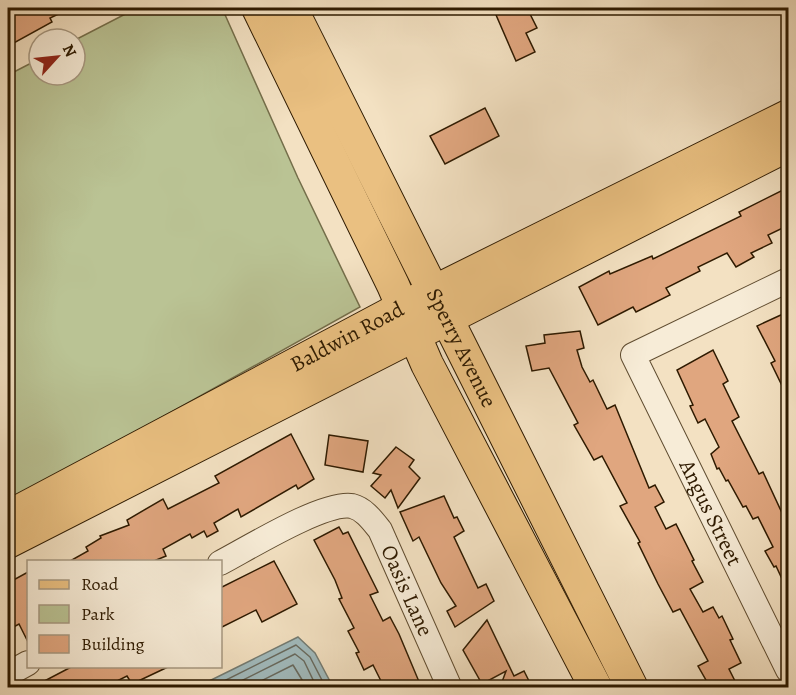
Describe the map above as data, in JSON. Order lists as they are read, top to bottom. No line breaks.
{"streets":{"main road":["Baldwin Road","Sperry Avenue"],"street":["Angus Street","Oasis Lane"]},"crossings":[["Baldwin Road","Sperry Avenue"]],"legend":["Road","Park","Building"],"north":"top right"}
